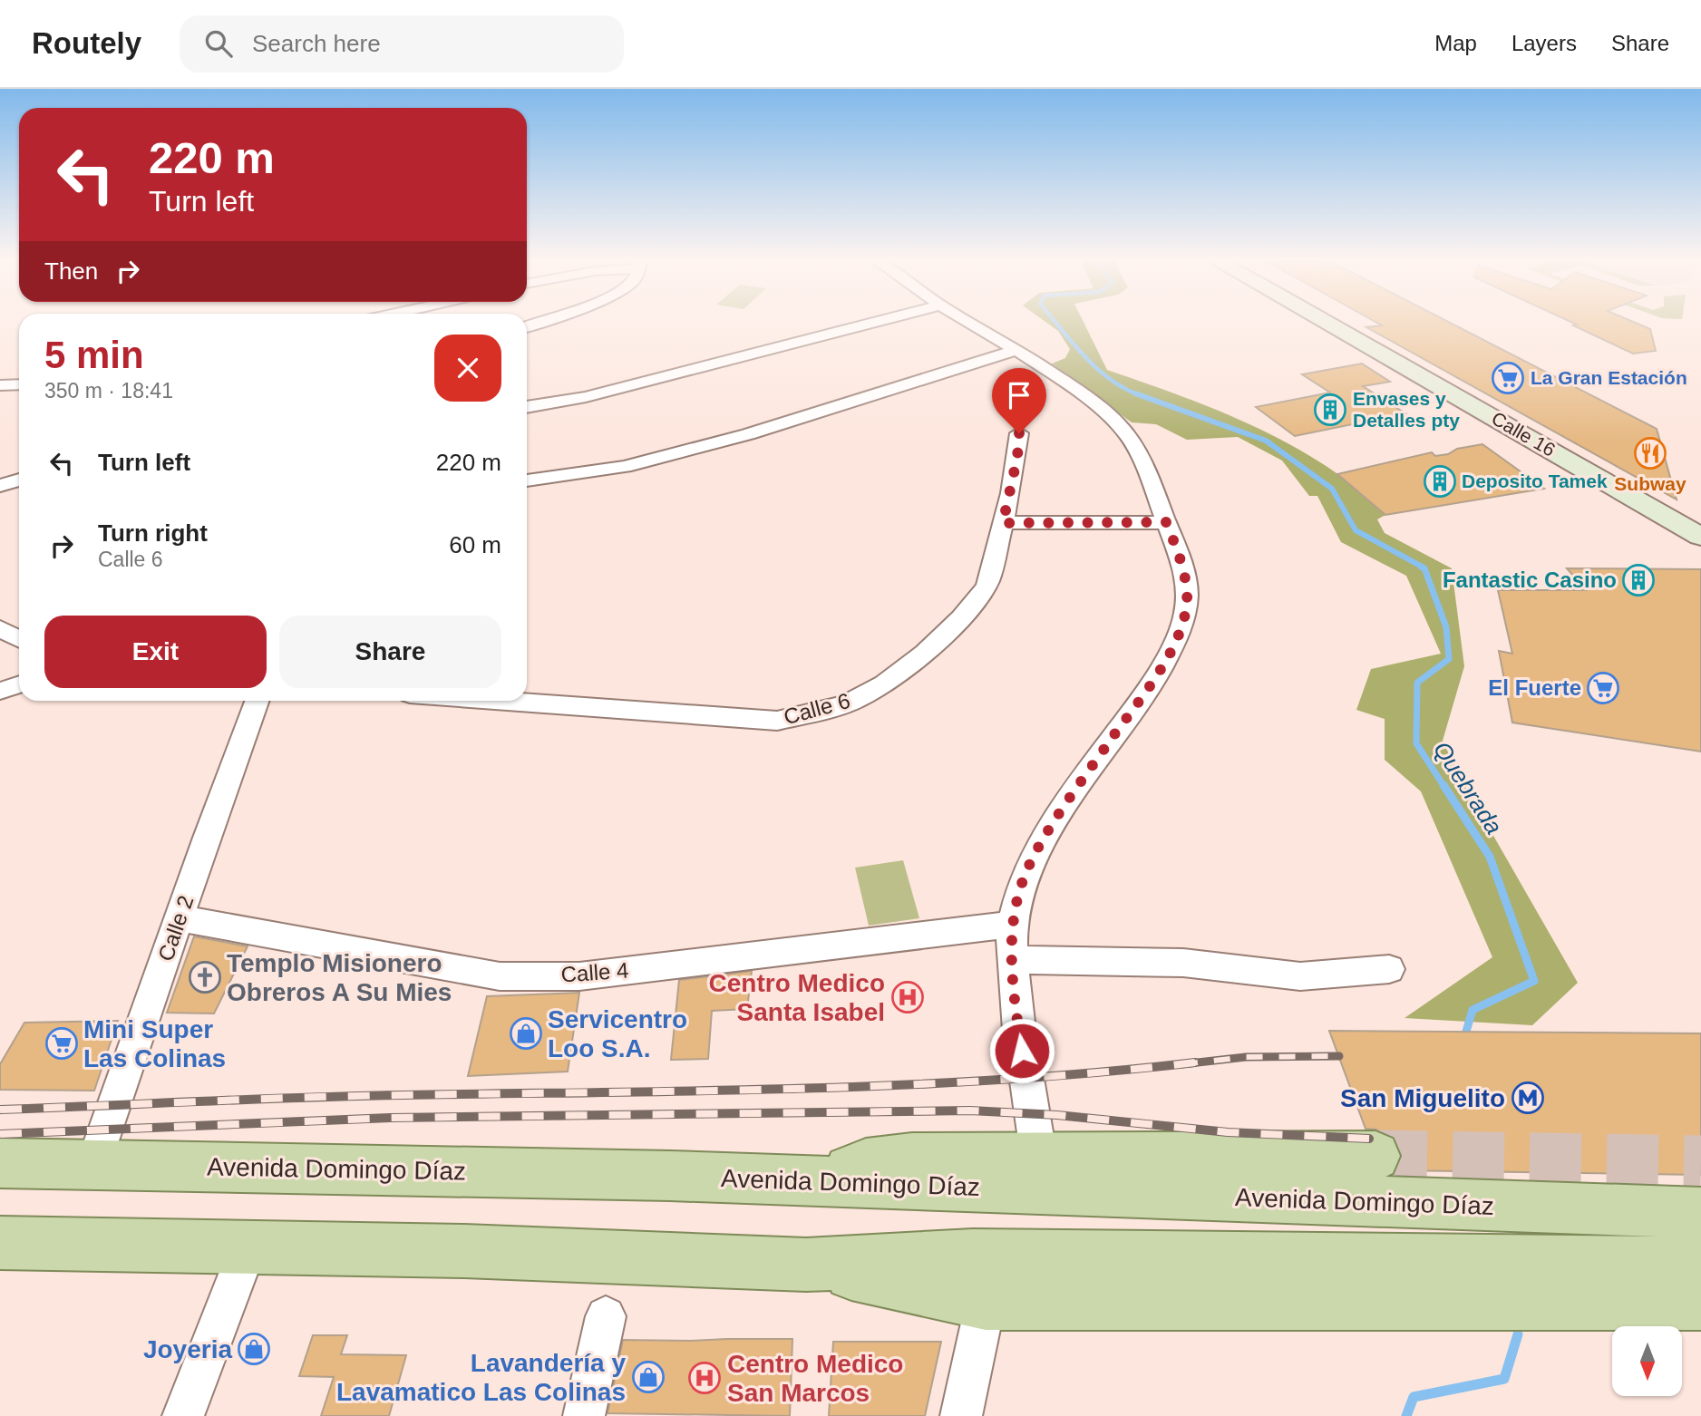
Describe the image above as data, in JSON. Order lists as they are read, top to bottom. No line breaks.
{"streets":{"main road":["Calle 16","Avenida Domingo Díaz"],"street":["Calle 6","Calle 2","Calle 4"]},"crossings":[["Calle 2","Calle 4"],["Calle 2","Avenida Domingo Díaz"]],"water":["Quebrada"],"places":{"supermarket":["La Gran Estación","El Fuerte","Mini Super Las Colinas"],"building":["Envases y Detalles pty","Deposito Tamek","Fantastic Casino"],"restaurant":["Subway"],"church":["Templo Misionero Obreros A Su Mies"],"hospital":["Centro Medico Santa Isabel","Centro Medico San Marcos"],"shop":["Servicentro Loo S.A.","Joyeria","Lavandería y Lavamatico Las Colinas"],"metro station":["San Miguelito"]},"north":"bottom","page":{"header":"Routely","search":"Search here","nav":["Map","Layers","Share"],"turn":["220 m","Turn left"],"then":"Then","heading":["5 min","350 m · 18:41"],"list":[{"name":"Turn left","value":"220 m"},{"name":"Turn right","note":"Calle 6","value":"60 m"}],"buttons":["Exit","Share"]}}
